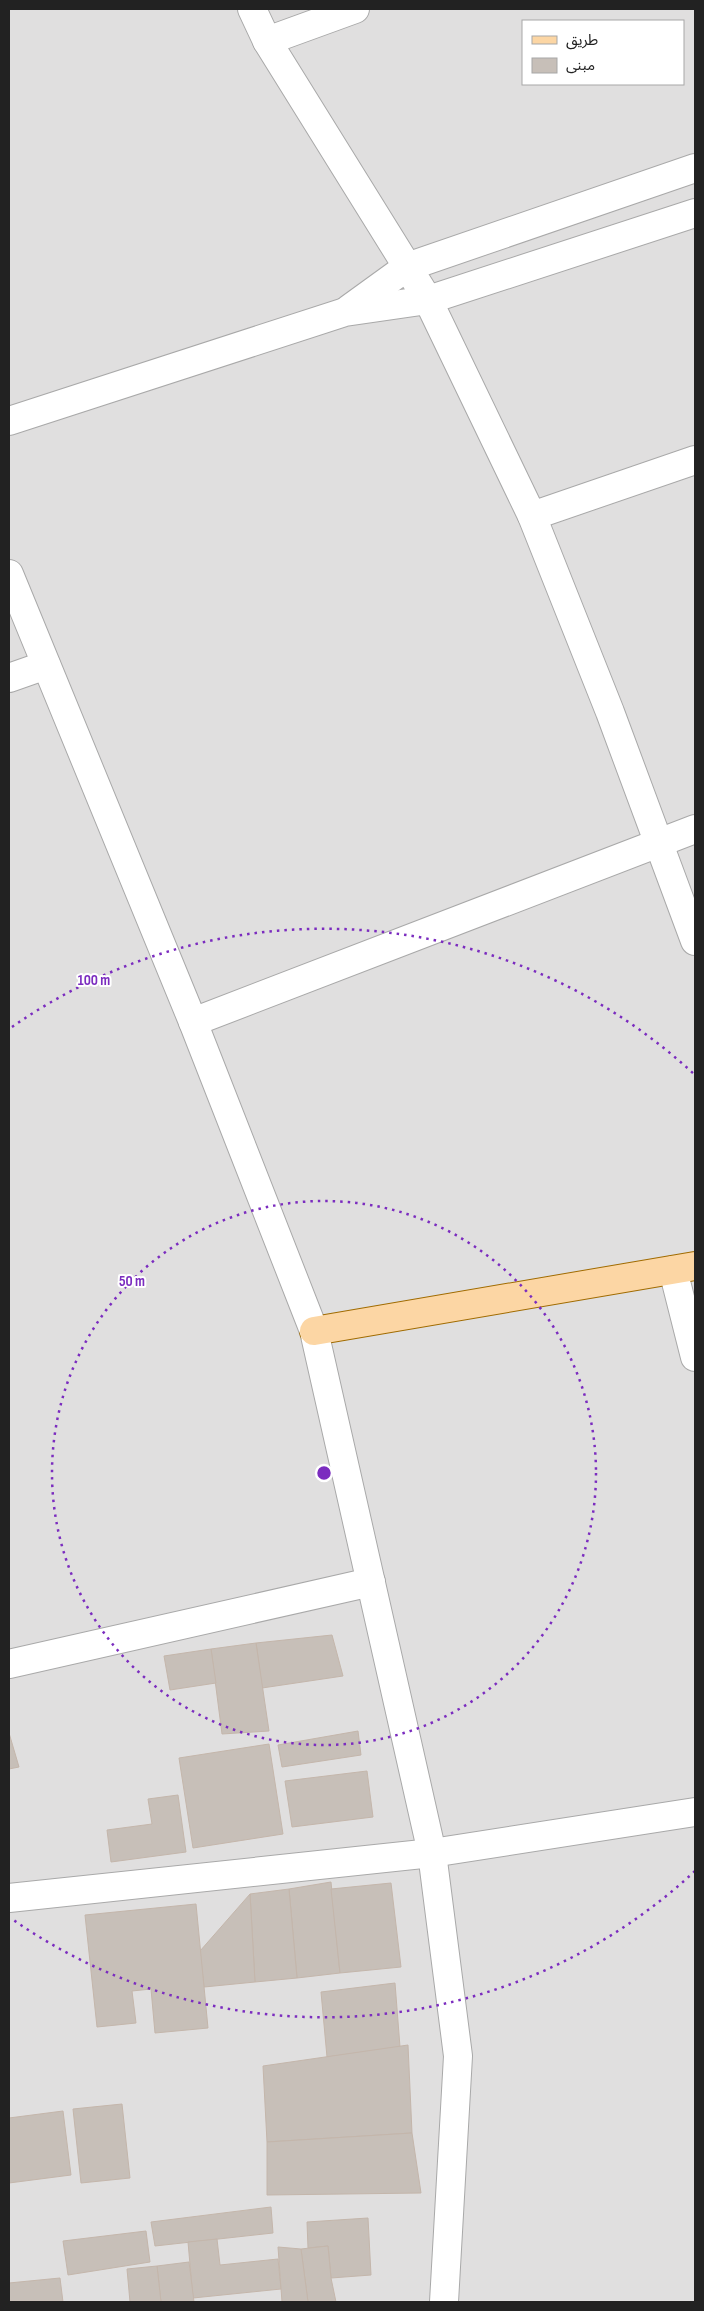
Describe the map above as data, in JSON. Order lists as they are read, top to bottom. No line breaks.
{"legend":["طريق","مبنى"],"rings":["100 m","50 m"]}
